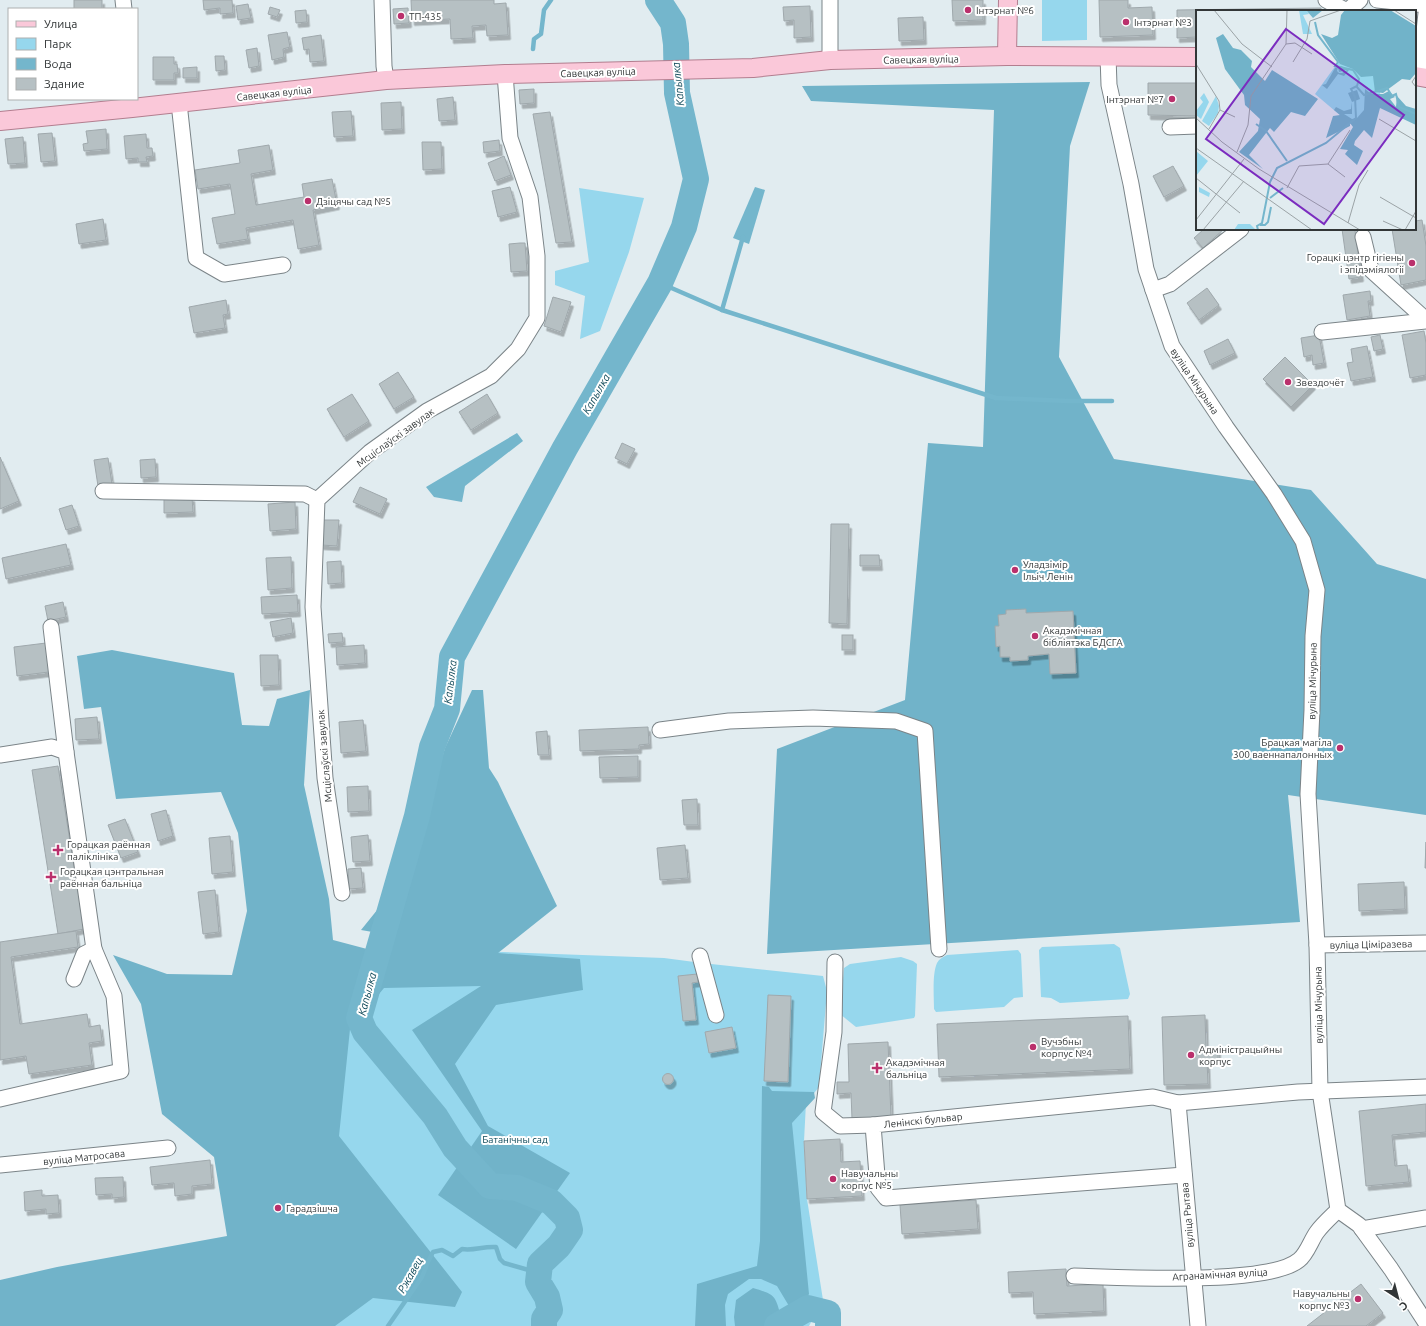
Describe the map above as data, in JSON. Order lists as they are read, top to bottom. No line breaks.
{"streets":{"main road":["Савецкая вуліца"],"street":["вуліца Мічурына","Мсціслаўскі завулак","вуліца Ціміразева","Ленінскі бульвар","вуліца Матросава","вуліца Рытава","Агранамічная вуліца"]},"crossings":[["Савецкая вуліца","вуліца Мічурына"],["Савецкая вуліца","Мсціслаўскі завулак"],["вуліца Мічурына","вуліца Ціміразева"],["вуліца Мічурына","Агранамічная вуліца"],["Ленінскі бульвар","вуліца Рытава"],["вуліца Рытава","Агранамічная вуліца"]],"water":["Капылка","Ржавец"],"parks":["Батанічны сад"],"places":{"other":["Інтэрнат №6","ТП-435","Інтэрнат №3","Інтэрнат №7","Дзіцячы сад №5","Горацкі цэнтр гігіены і эпідэміялогіі","Звездочёт","Уладзімір Ільіч Ленін","Акадэмічная бібліятэка БДСГА","Брацкая магіла 300 ваеннапалонных","Вучэбны корпус №4","Адміністрацыйны корпус","Навучальны корпус №5","Гарадзішча","Навучальны корпус №3"],"health":["Горацкая раённая паліклініка","Горацкая цэнтральная раённая бальніца","Акадэмічная бальніца"]},"legend":["Улица","Парк","Вода","Здание"],"north":"bottom right"}
